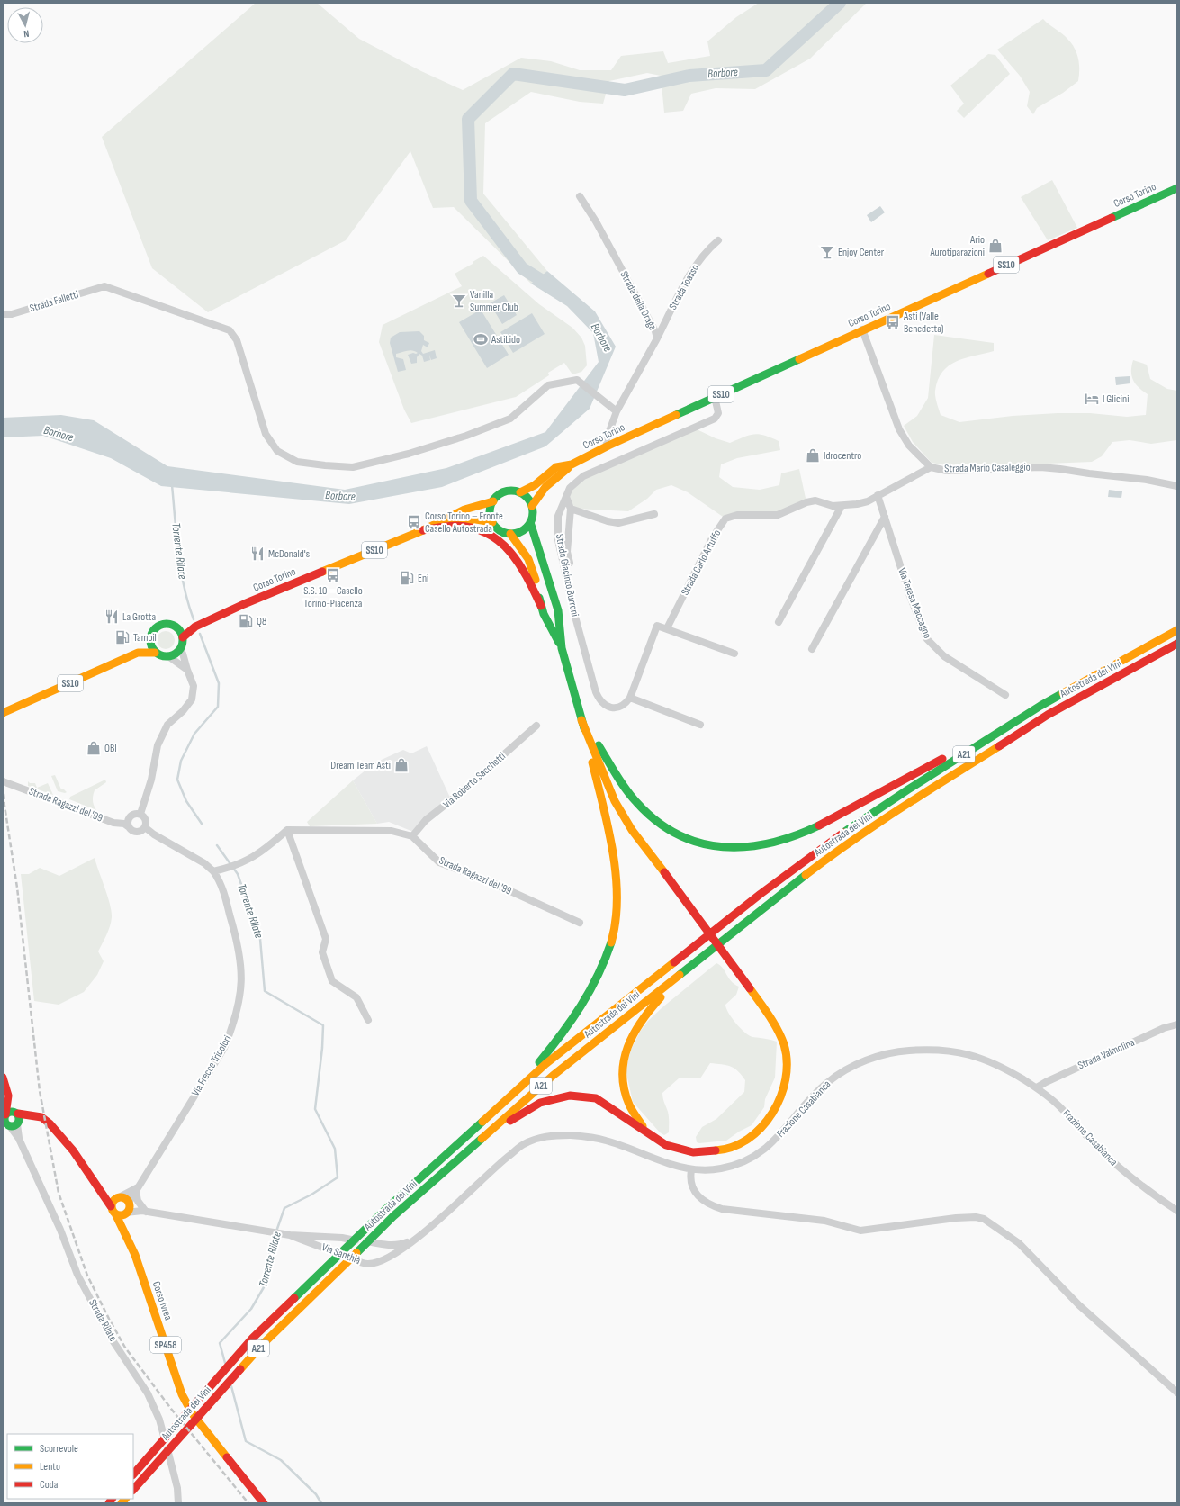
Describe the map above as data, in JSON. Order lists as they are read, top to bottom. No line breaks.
{"streets":{"main road":["Corso Torino","SS10","Autostrada dei Vini","A21","Corso Ivrea","SP458"],"street":["Strada Toasso","Strada della Draga","Strada Falletti","Strada Mario Casaleggio","Strada Carlo Artuffo","Strada Giacinto Burroni","Via Teresa Maccagno","Via Roberto Sacchetti","Strada Ragazzi del '99","Strada Valmolina","Via Frecce Tricolori","Frazione Casabianca","Via Santhià","Strada Rilate"]},"crossings":[["Corso Torino","Strada della Draga"],["Corso Torino","Strada Mario Casaleggio"],["Corso Torino","Strada Giacinto Burroni"],["Strada Toasso","Strada della Draga"],["Strada della Draga","Strada Falletti"],["Strada Mario Casaleggio","Strada Carlo Artuffo"],["Strada Carlo Artuffo","Via Teresa Maccagno"],["Via Roberto Sacchetti","Strada Ragazzi del '99"],["Strada Valmolina","Frazione Casabianca"],["Via Frecce Tricolori","Via Santhià"],["Via Frecce Tricolori","Corso Ivrea"],["Frazione Casabianca","Via Santhià"],["Via Santhià","Corso Ivrea"],["Corso Ivrea","Strada Rilate"]],"water":["Borbore","Torrente Rilate"],"places":{"shop":["Ario Aurotiparazioni","Idrocentro","OBI","Dream Team Asti"],"bar":["Enjoy Center","Vanilla Summer Club"],"bus stop":["Asti (Valle Benedetta)","Corso Torino – Fronte Casello Autostrada","S.S. 10 – Casello Torino-Piacenza"],"sports":["AstiLido"],"hotel":["I Glicini"],"restaurant":["McDonald's","La Grotta"],"fuel station":["Eni","Q8","Tamoil"]},"legend":["Scorrevole","Lento","Coda"],"north":"bottom"}
